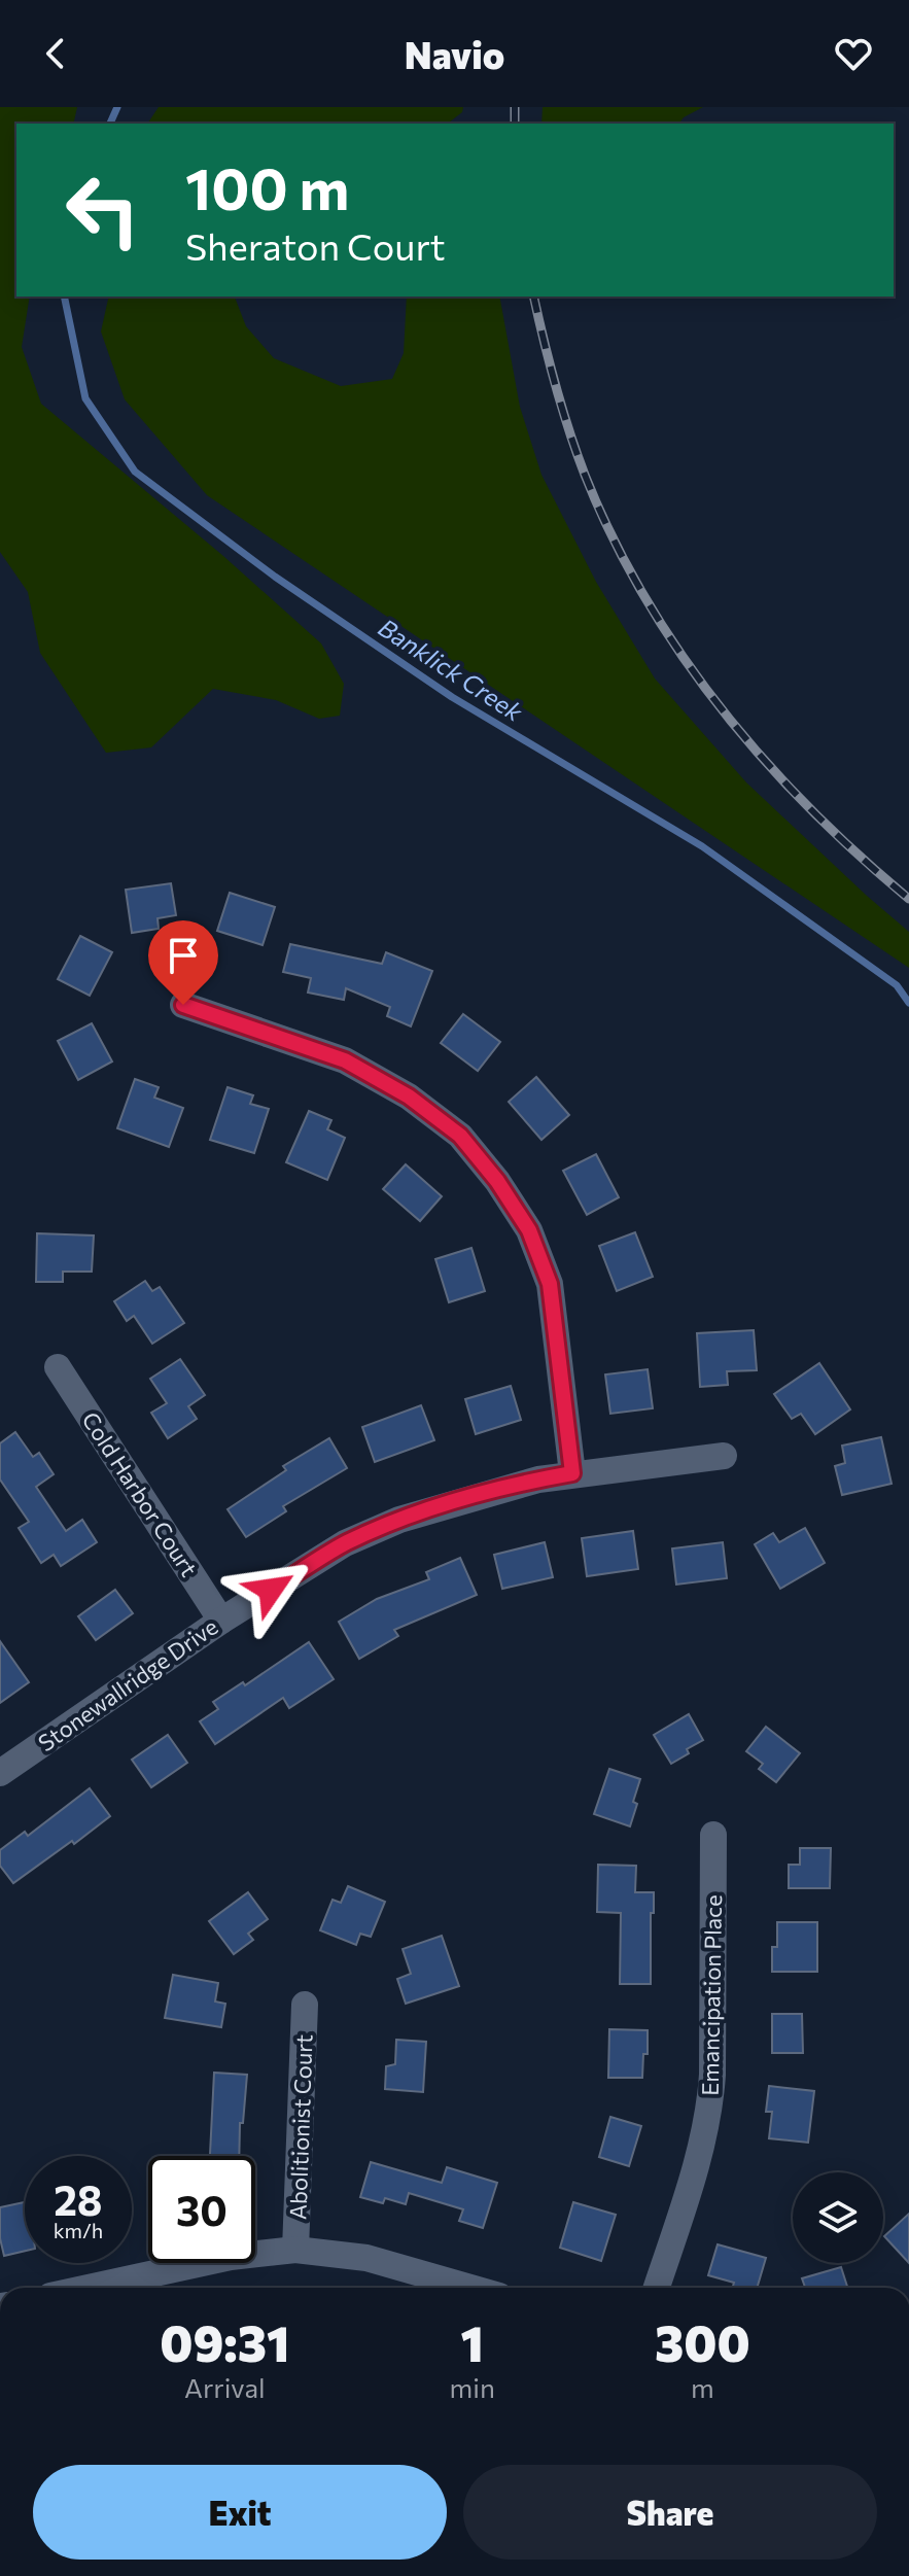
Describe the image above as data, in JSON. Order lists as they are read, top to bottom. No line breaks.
{"streets":{"street":["Cold Harbor Court","Stonewallridge Drive","Emancipation Place","Abolitionist Court"]},"crossings":[["Cold Harbor Court","Stonewallridge Drive"]],"water":["Banklick Creek"],"page":{"header":"Navio","turn":["100 m","Sheraton Court"],"speed":"28 km/h","limit":"30","eta":["09:31","Arrival","1","min","300","m"],"buttons":["Exit","Share"]}}
